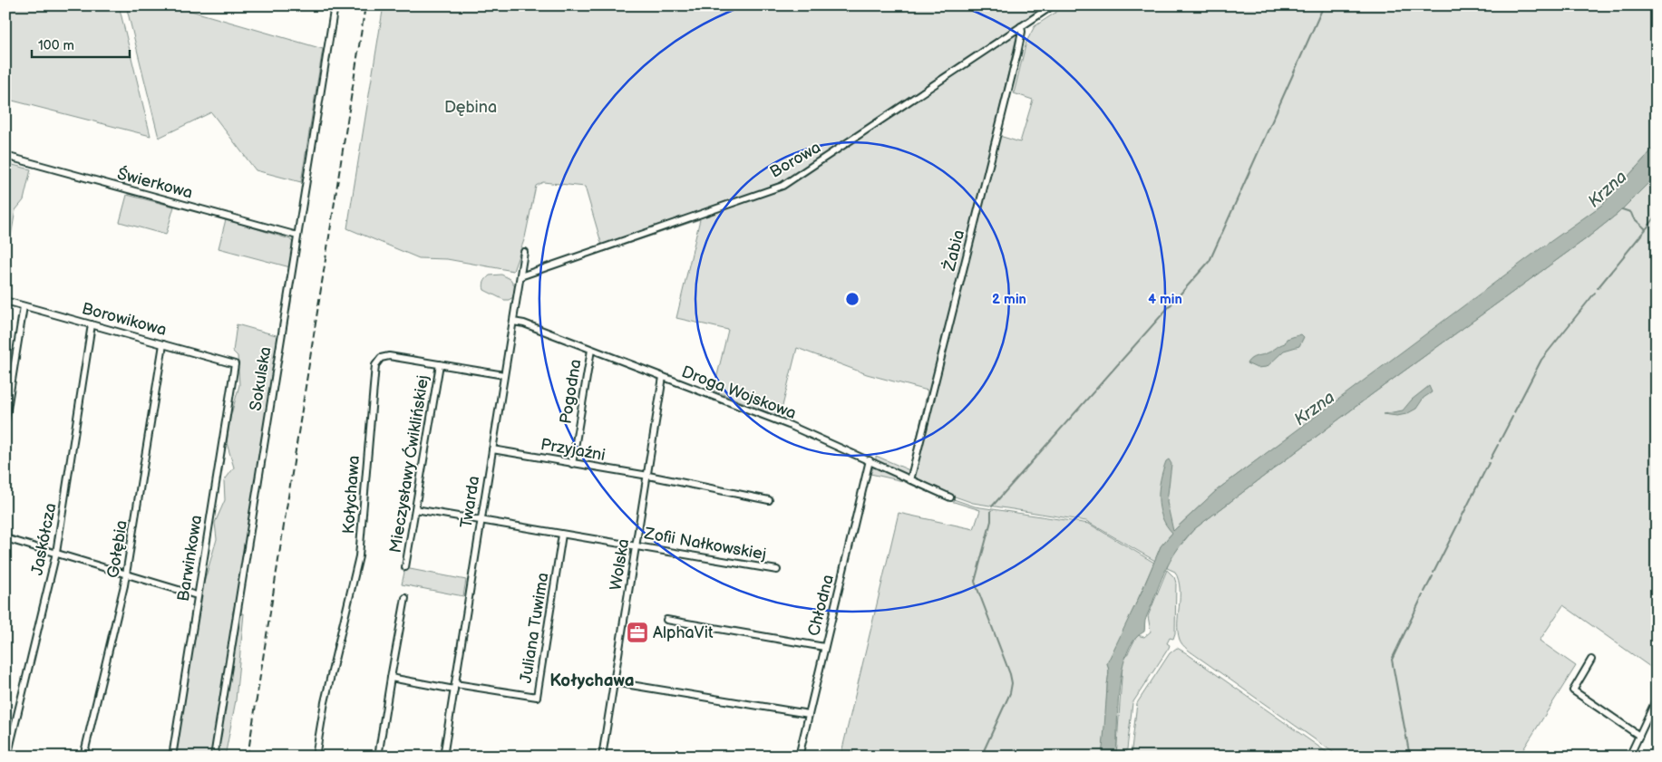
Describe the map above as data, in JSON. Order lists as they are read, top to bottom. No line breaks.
{"streets":{"street":["Borowa","Świerkowa","Żabia","Borowikowa","Sokulska","Pogodna","Droga Wojskowa","Przyjaźni","Mieczysławy Ćwiklińskiej","Kołychawa","Twarda","Jaskółcza","Zofii Nałkowskiej","Gołębia","Barwinkowa","Wolska","Chłodna","Juliana Tuwima"]},"crossings":[["Borowa","Żabia"],["Borowa","Twarda"],["Świerkowa","Sokulska"],["Żabia","Droga Wojskowa"],["Borowikowa","Jaskółcza"],["Borowikowa","Gołębia"],["Borowikowa","Barwinkowa"],["Pogodna","Droga Wojskowa"],["Pogodna","Przyjaźni"],["Droga Wojskowa","Twarda"],["Droga Wojskowa","Wolska"],["Droga Wojskowa","Chłodna"],["Przyjaźni","Twarda"],["Przyjaźni","Wolska"],["Mieczysławy Ćwiklińskiej","Kołychawa"],["Mieczysławy Ćwiklińskiej","Zofii Nałkowskiej"],["Kołychawa","Twarda"],["Twarda","Zofii Nałkowskiej"],["Twarda","Juliana Tuwima"],["Zofii Nałkowskiej","Wolska"],["Zofii Nałkowskiej","Juliana Tuwima"]],"districts":["Kołychawa"],"water":["Krzna"],"parks":["Dębina"],"places":{"office":["AlphaVit"]},"scale_bar":"100 m","rings":["2 min","4 min"]}
